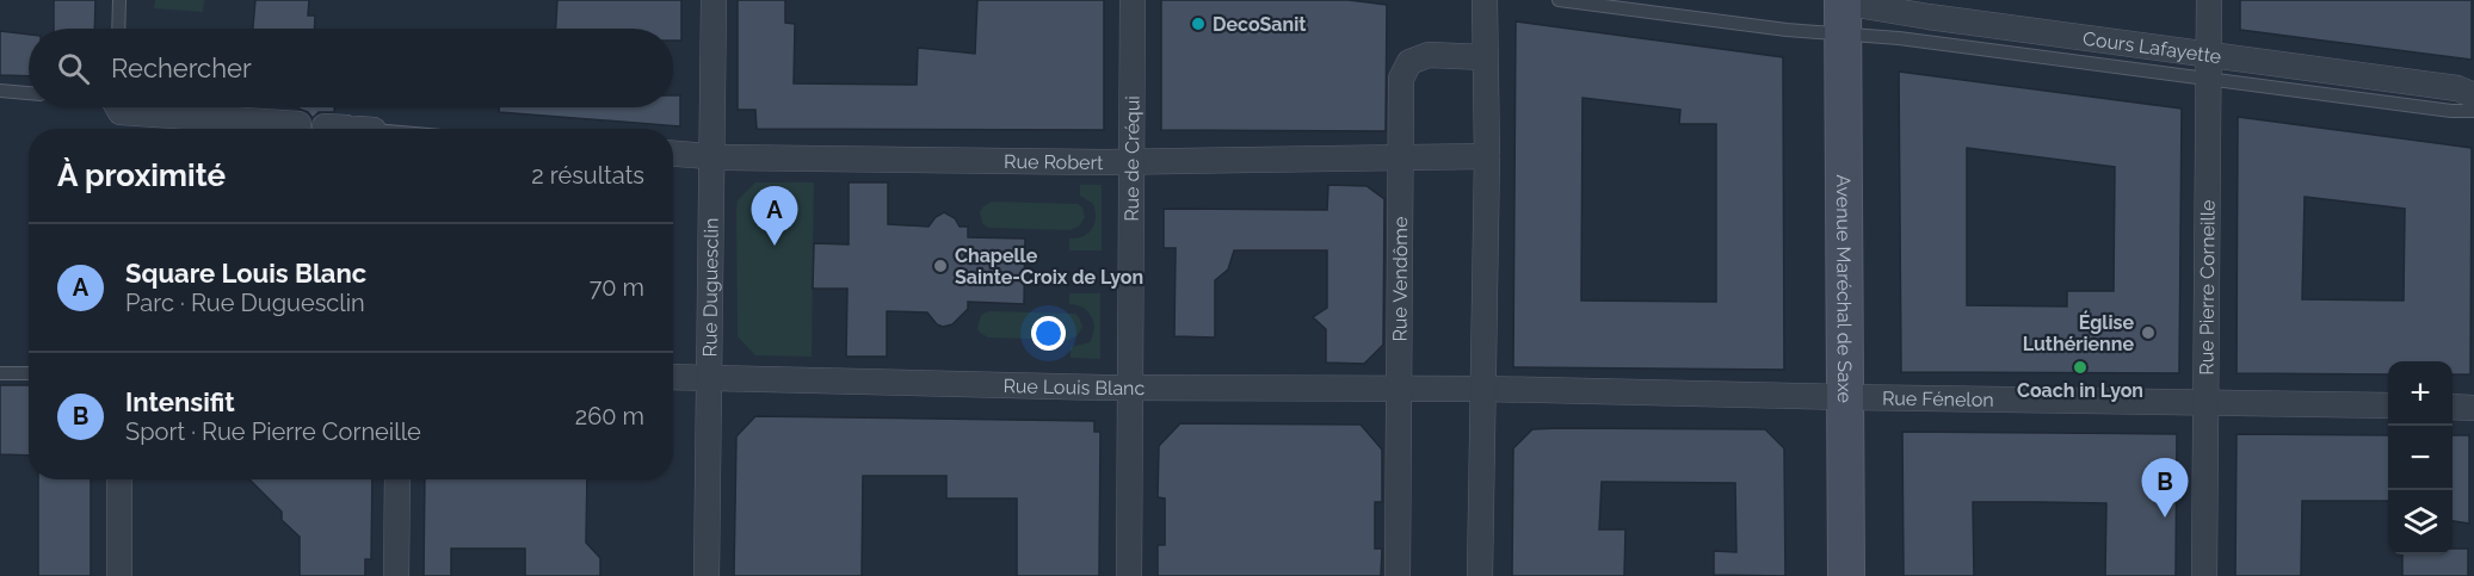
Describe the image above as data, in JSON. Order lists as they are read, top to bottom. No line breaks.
{"streets":{"main road":["Avenue Maréchal de Saxe"],"street":["Cours Lafayette","Rue de Créqui","Rue Robert","Rue Vendôme","Rue Duguesclin","Rue Pierre Corneille","Rue Louis Blanc","Rue Fénelon"]},"crossings":[["Cours Lafayette","Avenue Maréchal de Saxe"],["Cours Lafayette","Rue Pierre Corneille"],["Rue de Créqui","Rue Robert"],["Rue de Créqui","Rue Louis Blanc"],["Rue Robert","Rue Vendôme"],["Rue Robert","Rue Duguesclin"],["Rue Vendôme","Rue Louis Blanc"],["Rue Duguesclin","Rue Louis Blanc"],["Avenue Maréchal de Saxe","Rue Fénelon"],["Rue Pierre Corneille","Rue Fénelon"],["Rue Louis Blanc","Rue Fénelon"]],"places":["DecoSanit","Chapelle Sainte-Croix de Lyon","Église Luthérienne","Coach in Lyon"],"page":{"search":"Rechercher","heading":["À proximité","2 résultats"],"pins":["A","B"],"list":[{"mark":"A","name":"Square Louis Blanc","note":"Parc · Rue Duguesclin","value":"70 m"},{"mark":"B","name":"Intensifit","note":"Sport · Rue Pierre Corneille","value":"260 m"}],"map_buttons":["+","−"]}}
